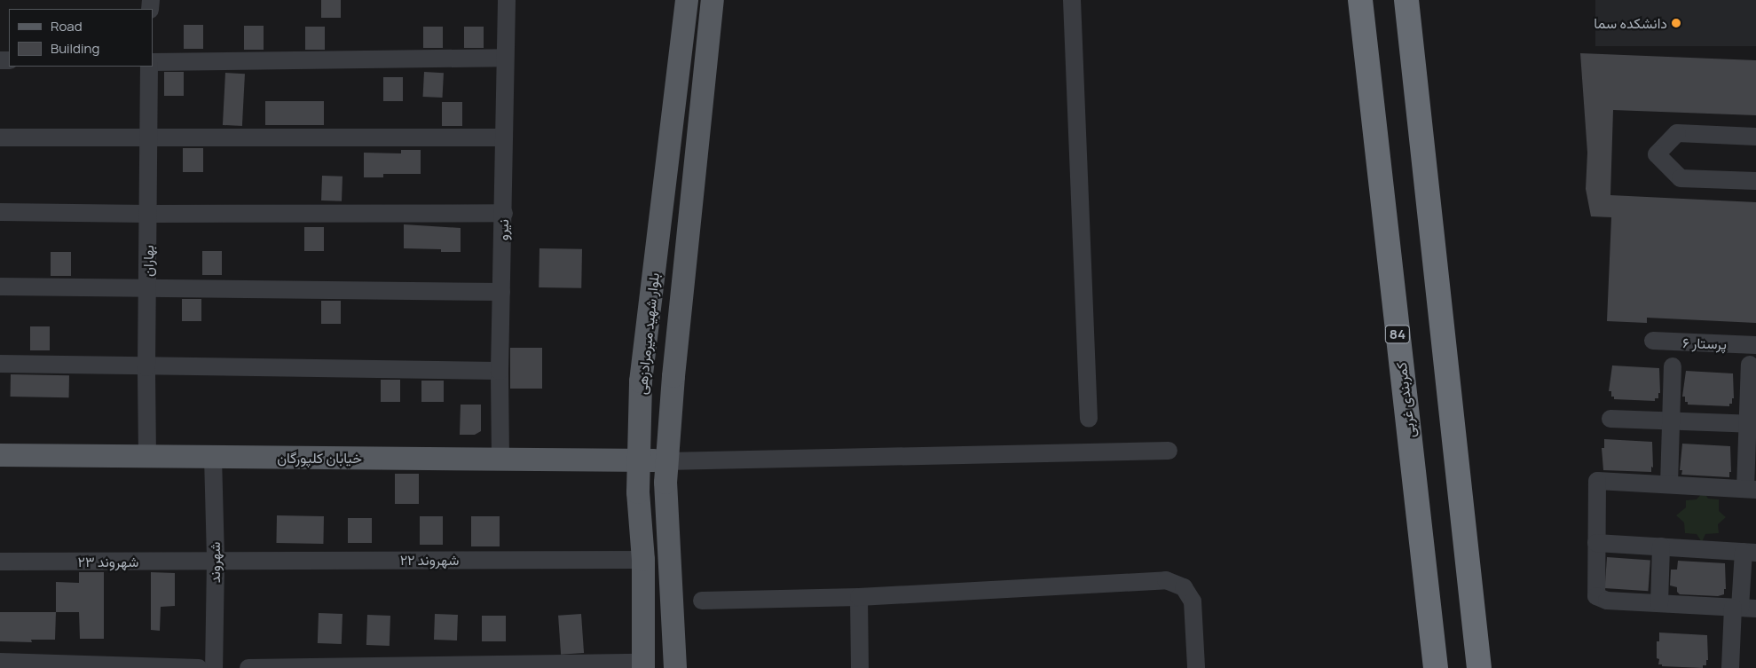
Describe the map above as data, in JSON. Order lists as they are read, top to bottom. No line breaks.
{"streets":{"highway":["84","کمربندی غربی"],"main road":["بلوار شهید میرمرادزهی","خیابان کلپورگان"],"street":["نیرو","بهاران","پرستار ۶","شهروند ۲۲","شهروند ۲۳","شهروند"]},"crossings":[["نیرو","خیابان کلپورگان"],["بهاران","خیابان کلپورگان"],["بلوار شهید میرمرادزهی","خیابان کلپورگان"],["بلوار شهید میرمرادزهی","شهروند ۲۲"],["خیابان کلپورگان","شهروند"],["شهروند ۲۲","شهروند ۲۳"],["شهروند ۲۲","شهروند"],["شهروند ۲۳","شهروند"]],"places":["دانشکده سما"],"legend":["Road","Building"]}
